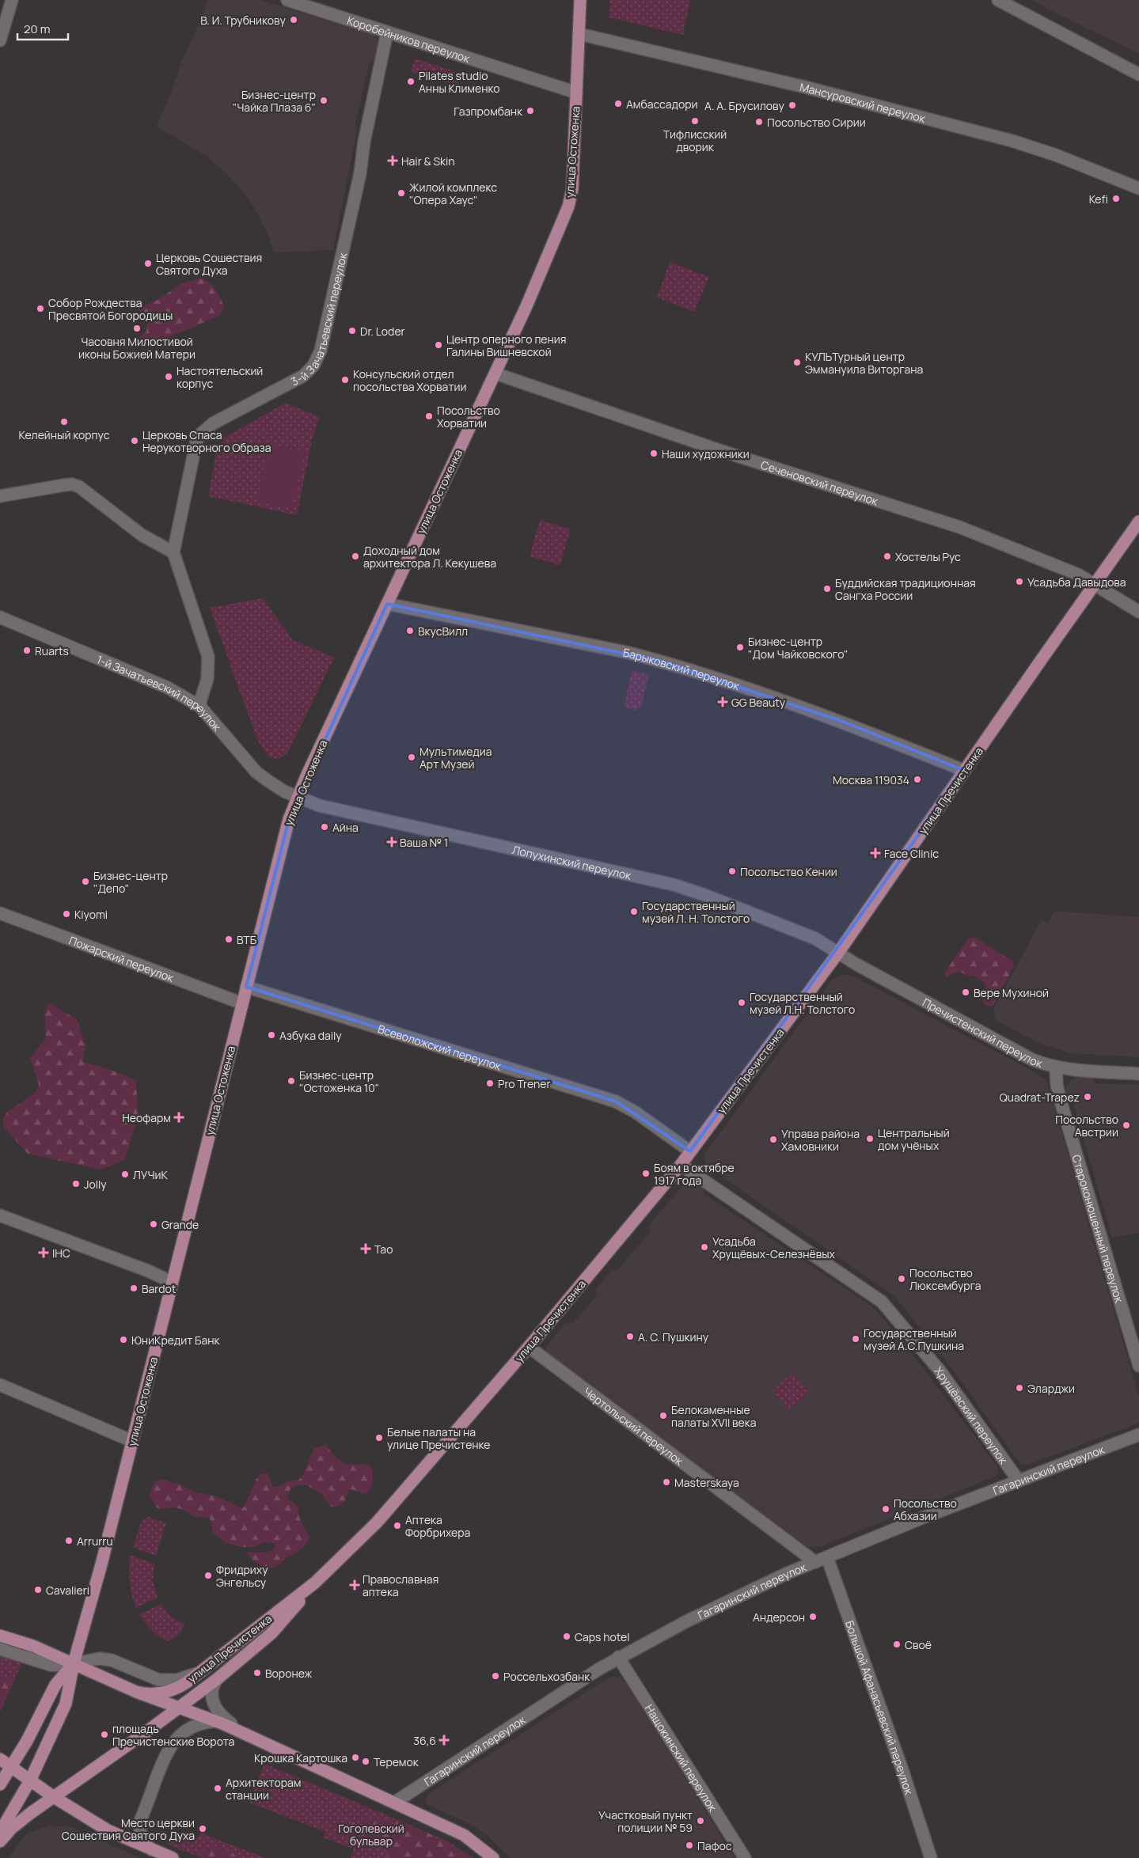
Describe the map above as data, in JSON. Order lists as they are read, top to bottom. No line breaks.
{"streets":{"main road":["улица Остоженка","улица Пречистенка"],"street":["Коробейников переулок","Мансуровский переулок","3-й Зачатьевский переулок","Сеченовский переулок","Барыковский переулок","1-й Зачатьевский переулок","Лопухинский переулок","Пожарский переулок","Пречистенский переулок","Всеволожский переулок","Староконюшенный переулок","Хрущёвский переулок","Чертольский переулок","Гагаринский переулок","Большой Афанасьевский переулок","Нащокинский переулок"]},"crossings":[["Коробейников переулок","улица Остоженка"],["Коробейников переулок","3-й Зачатьевский переулок"],["Мансуровский переулок","улица Остоженка"],["улица Остоженка","Сеченовский переулок"],["улица Остоженка","Барыковский переулок"],["улица Остоженка","1-й Зачатьевский переулок"],["улица Остоженка","Лопухинский переулок"],["улица Остоженка","Пожарский переулок"],["улица Остоженка","Всеволожский переулок"],["Сеченовский переулок","улица Пречистенка"],["Барыковский переулок","улица Пречистенка"],["1-й Зачатьевский переулок","Лопухинский переулок"],["улица Пречистенка","Лопухинский переулок"],["улица Пречистенка","Пречистенский переулок"],["улица Пречистенка","Всеволожский переулок"],["улица Пречистенка","Хрущёвский переулок"],["улица Пречистенка","Чертольский переулок"],["Лопухинский переулок","Пречистенский переулок"],["Пречистенский переулок","Староконюшенный переулок"],["Хрущёвский переулок","Гагаринский переулок"],["Чертольский переулок","Гагаринский переулок"],["Гагаринский переулок","Большой Афанасьевский переулок"],["Гагаринский переулок","Нащокинский переулок"]],"parks":["Гоголевский бульвар"],"places":{"other":["В. И. Трубникову","Pilates studio Анны Клименко","Бизнес-центр \"Чайка Плаза 6\"","Амбассадори","А. А. Брусилову","Газпромбанк","Тифлисский дворик","Посольство Сирии","Жилой комплекс \"Опера Хаус\"","Kefi","Церковь Сошествия Святого Духа","Собор Рождества Пресвятой Богородицы","Часовня Милостивой иконы Божией Матери","Dr. Loder","Центр оперного пения Галины Вишневской","КУЛЬТурный центр Эммануила Виторгана","Настоятельский корпус","Консульский отдел посольства Хорватии","Посольство Хорватии","Келейный корпус","Церковь Спаса Нерукотворного Образа","Наши художники","Доходный дом архитектора Л. Кекушева","Хостелы Рус","Усадьба Давыдова","Буддийская традиционная Сангха России","ВкусВилл","Бизнес-центр \"Дом Чайковского\"","Ruarts","Мультимедиа Арт Музей","Москва 119034","Айна","Посольство Кении","Бизнес-центр \"Депо\"","Государственный музей Л. Н. Толстого","Kiyomi","ВТБ","Вере Мухиной","Государственный музей Л.Н. Толстого","Азбука daily","Бизнес-центр \"Остоженка 10\"","Pro Trener","Quadrat-Trapez","Посольство Австрии","Центральный дом учёных","Управа района Хамовники","Боям в октябре 1917 года","ЛУЧиК","Jolly","Grande","Усадьба Хрущёвых-Селезнёвых","Посольство Люксембурга","Bardot","А. С. Пушкину","Государственный музей А.С.Пушкина","ЮниКредит Банк","Эларджи","Белокаменные палаты XVII века","Белые палаты на улице Пречистенке","Masterskaya","Посольство Абхазии","Аптека Форбрихера","Arrurru","Фридриху Энгельсу","Cavalieri","Андерсон","Caps hotel","Своё","Воронеж","Россельхозбанк","площадь Пречистенские Ворота","Крошка Картошка","Теремок","Архитекторам станции","Участковый пункт полиции № 59","Место церкви Сошествия Святого Духа","Пафос"],"health":["Hair & Skin","GG Beauty","Ваша № 1","Face Clinic","Неофарм","Тао","IHC","Православная аптека","36,6"]},"scale_bar":"20 m"}
